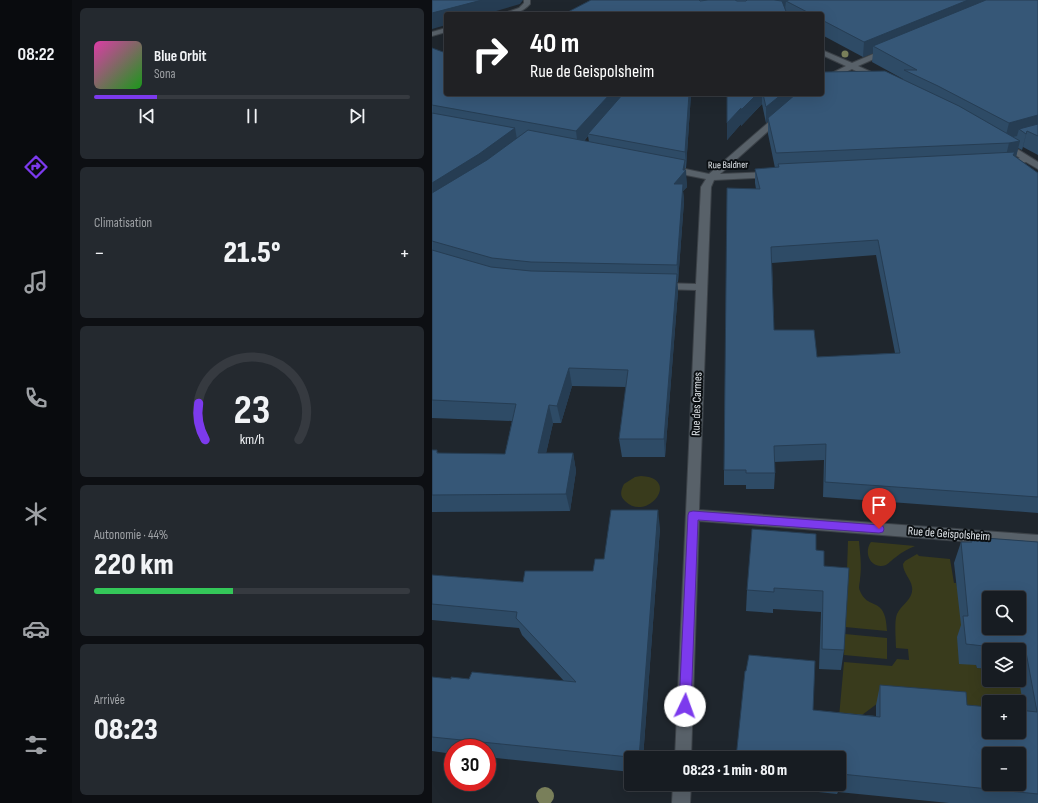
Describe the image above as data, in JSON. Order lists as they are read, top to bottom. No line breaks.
{"streets":{"street":["Rue Baldner","Rue des Carmes","Rue de Geispolsheim"]},"crossings":[["Rue Baldner","Rue des Carmes"],["Rue des Carmes","Rue de Geispolsheim"]],"page":{"tabs":"08:22","turn":["40 m","Rue de Geispolsheim"],"song":["Blue Orbit","Sona"],"tile":["Climatisation",["Autonomie · 44%","220 km"],["Arrivée","08:23"]],"heat":["−","21.5°","+"],"map_buttons":["+","−"],"limit":"30","trip":"08:23 · 1 min · 80 m","gauge":["23","km/h"]}}
